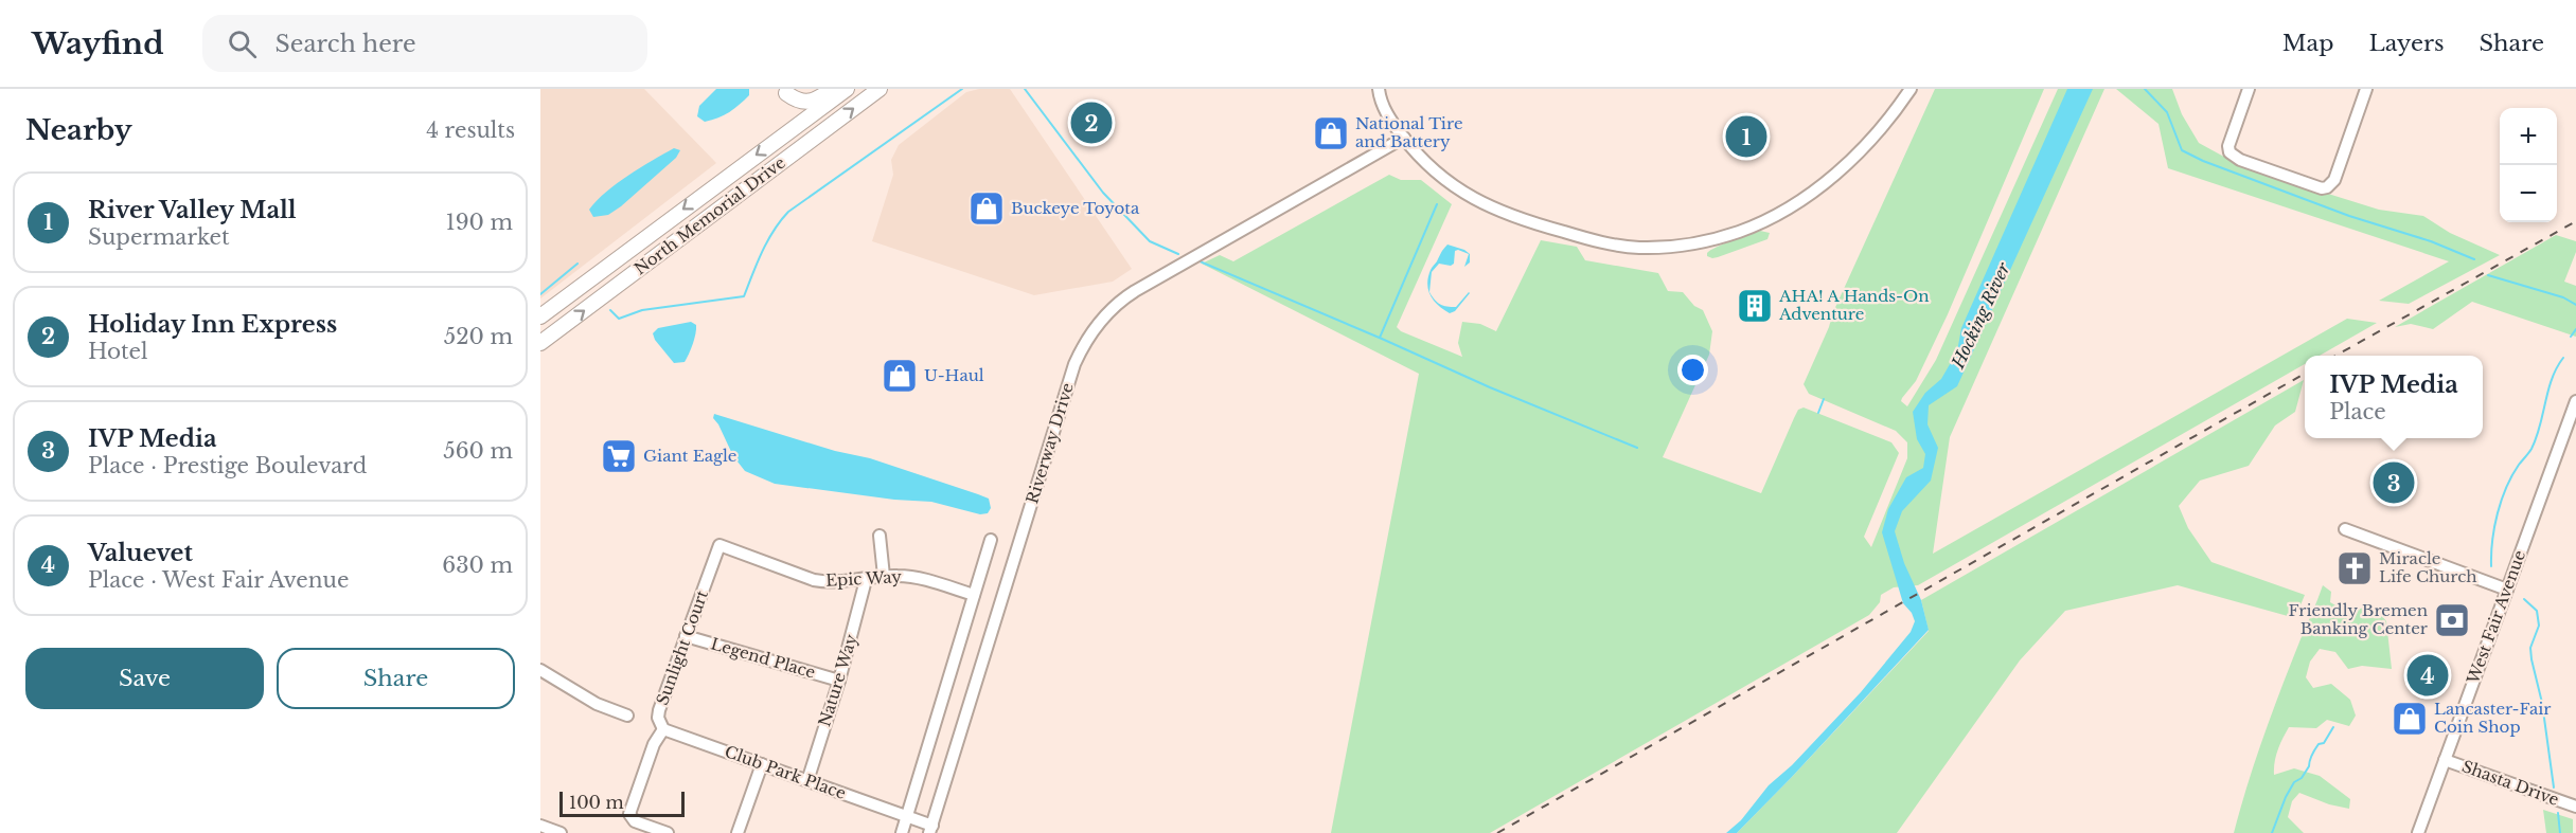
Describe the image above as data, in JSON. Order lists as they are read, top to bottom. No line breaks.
{"streets":{"main road":["North Memorial Drive"],"street":["Riverway Drive","Epic Way","West Fair Avenue","Sunlight Court","Legend Place","Nature Way","Club Park Place","Shasta Drive"]},"crossings":[["Riverway Drive","Club Park Place"],["Epic Way","Sunlight Court"],["Epic Way","Nature Way"],["West Fair Avenue","Shasta Drive"],["Sunlight Court","Legend Place"],["Sunlight Court","Club Park Place"],["Legend Place","Nature Way"],["Nature Way","Club Park Place"]],"water":["Hocking River"],"places":{"shop":["National Tire and Battery","Buckeye Toyota","U-Haul","Lancaster-Fair Coin Shop"],"building":["AHA! A Hands-On Adventure"],"supermarket":["Giant Eagle"],"church":["Miracle Life Church"],"bank":["Friendly Bremen Banking Center"]},"scale_bar":"100 m","page":{"header":"Wayfind","search":"Search here","nav":["Map","Layers","Share"],"heading":["Nearby","4 results"],"pins":["2","1","3","4"],"map_buttons":["+","−"],"list":[{"mark":"1","name":"River Valley Mall","note":"Supermarket","value":"190 m"},{"mark":"2","name":"Holiday Inn Express","note":"Hotel","value":"520 m"},{"mark":"3","name":"IVP Media","note":"Place · Prestige Boulevard","value":"560 m"},{"mark":"4","name":"Valuevet","note":"Place · West Fair Avenue","value":"630 m"}],"popup":["IVP Media","Place"],"buttons":["Save","Share"],"scale":"100 m"}}
